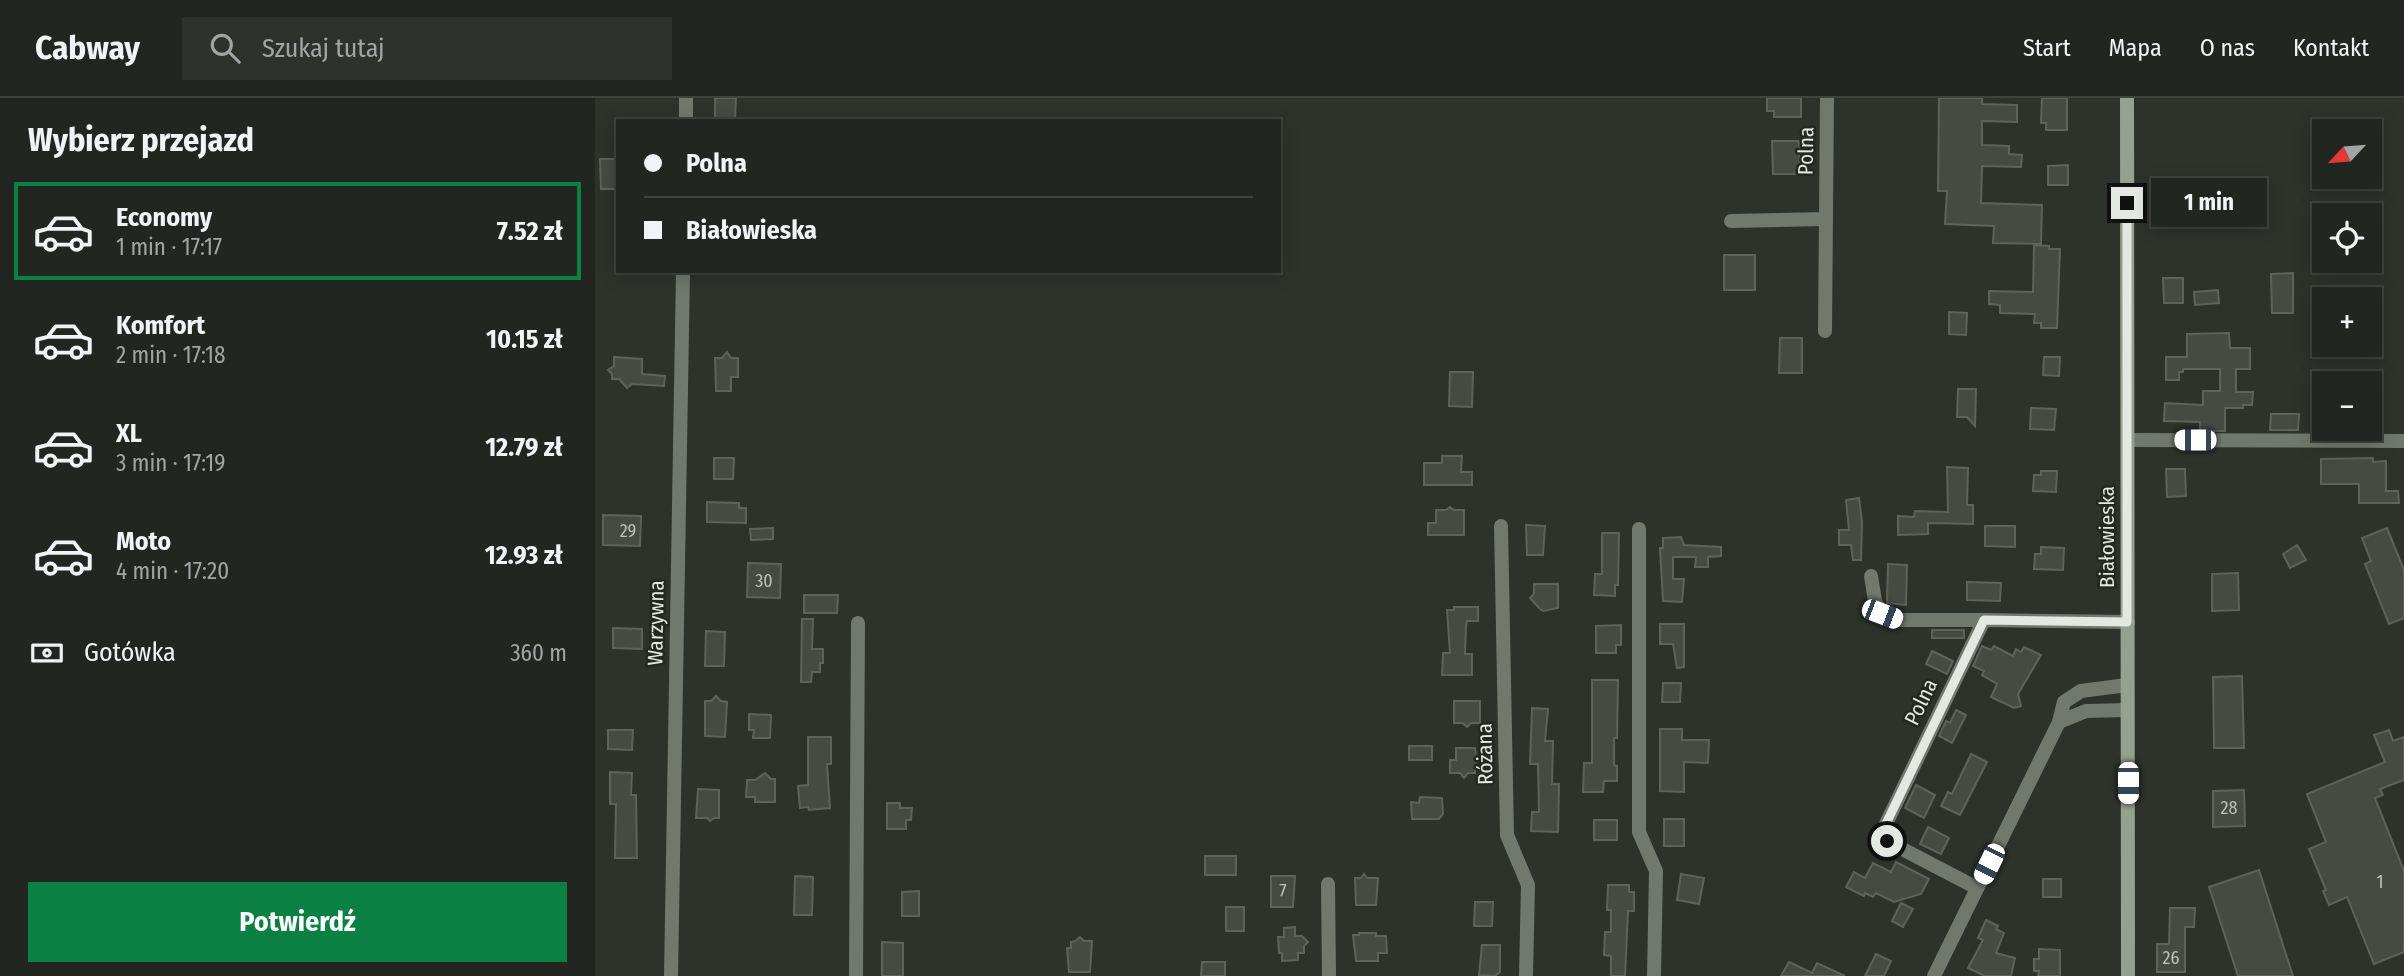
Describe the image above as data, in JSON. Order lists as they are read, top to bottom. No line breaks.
{"streets":{"main road":["Białowieska"],"street":["Polna","Warzywna","Różana"]},"house_numbers":["29","30","28","1","7","26"],"north":"bottom left","page":{"header":"Cabway","search":"Szukaj tutaj","nav":["Start","Mapa","O nas","Kontakt"],"heading":"Wybierz przejazd","map_buttons":["+","−"],"banner":["Polna","Białowieska"],"bubble":"1 min","list":[{"name":"Economy","note":"1 min · 17:17","value":"7.52 zł"},{"name":"Komfort","note":"2 min · 17:18","value":"10.15 zł"},{"name":"XL","note":"3 min · 17:19","value":"12.79 zł"},{"name":"Moto","note":"4 min · 17:20","value":"12.93 zł"}],"pay":["Gotówka","360 m"],"buttons":"Potwierdź"}}
